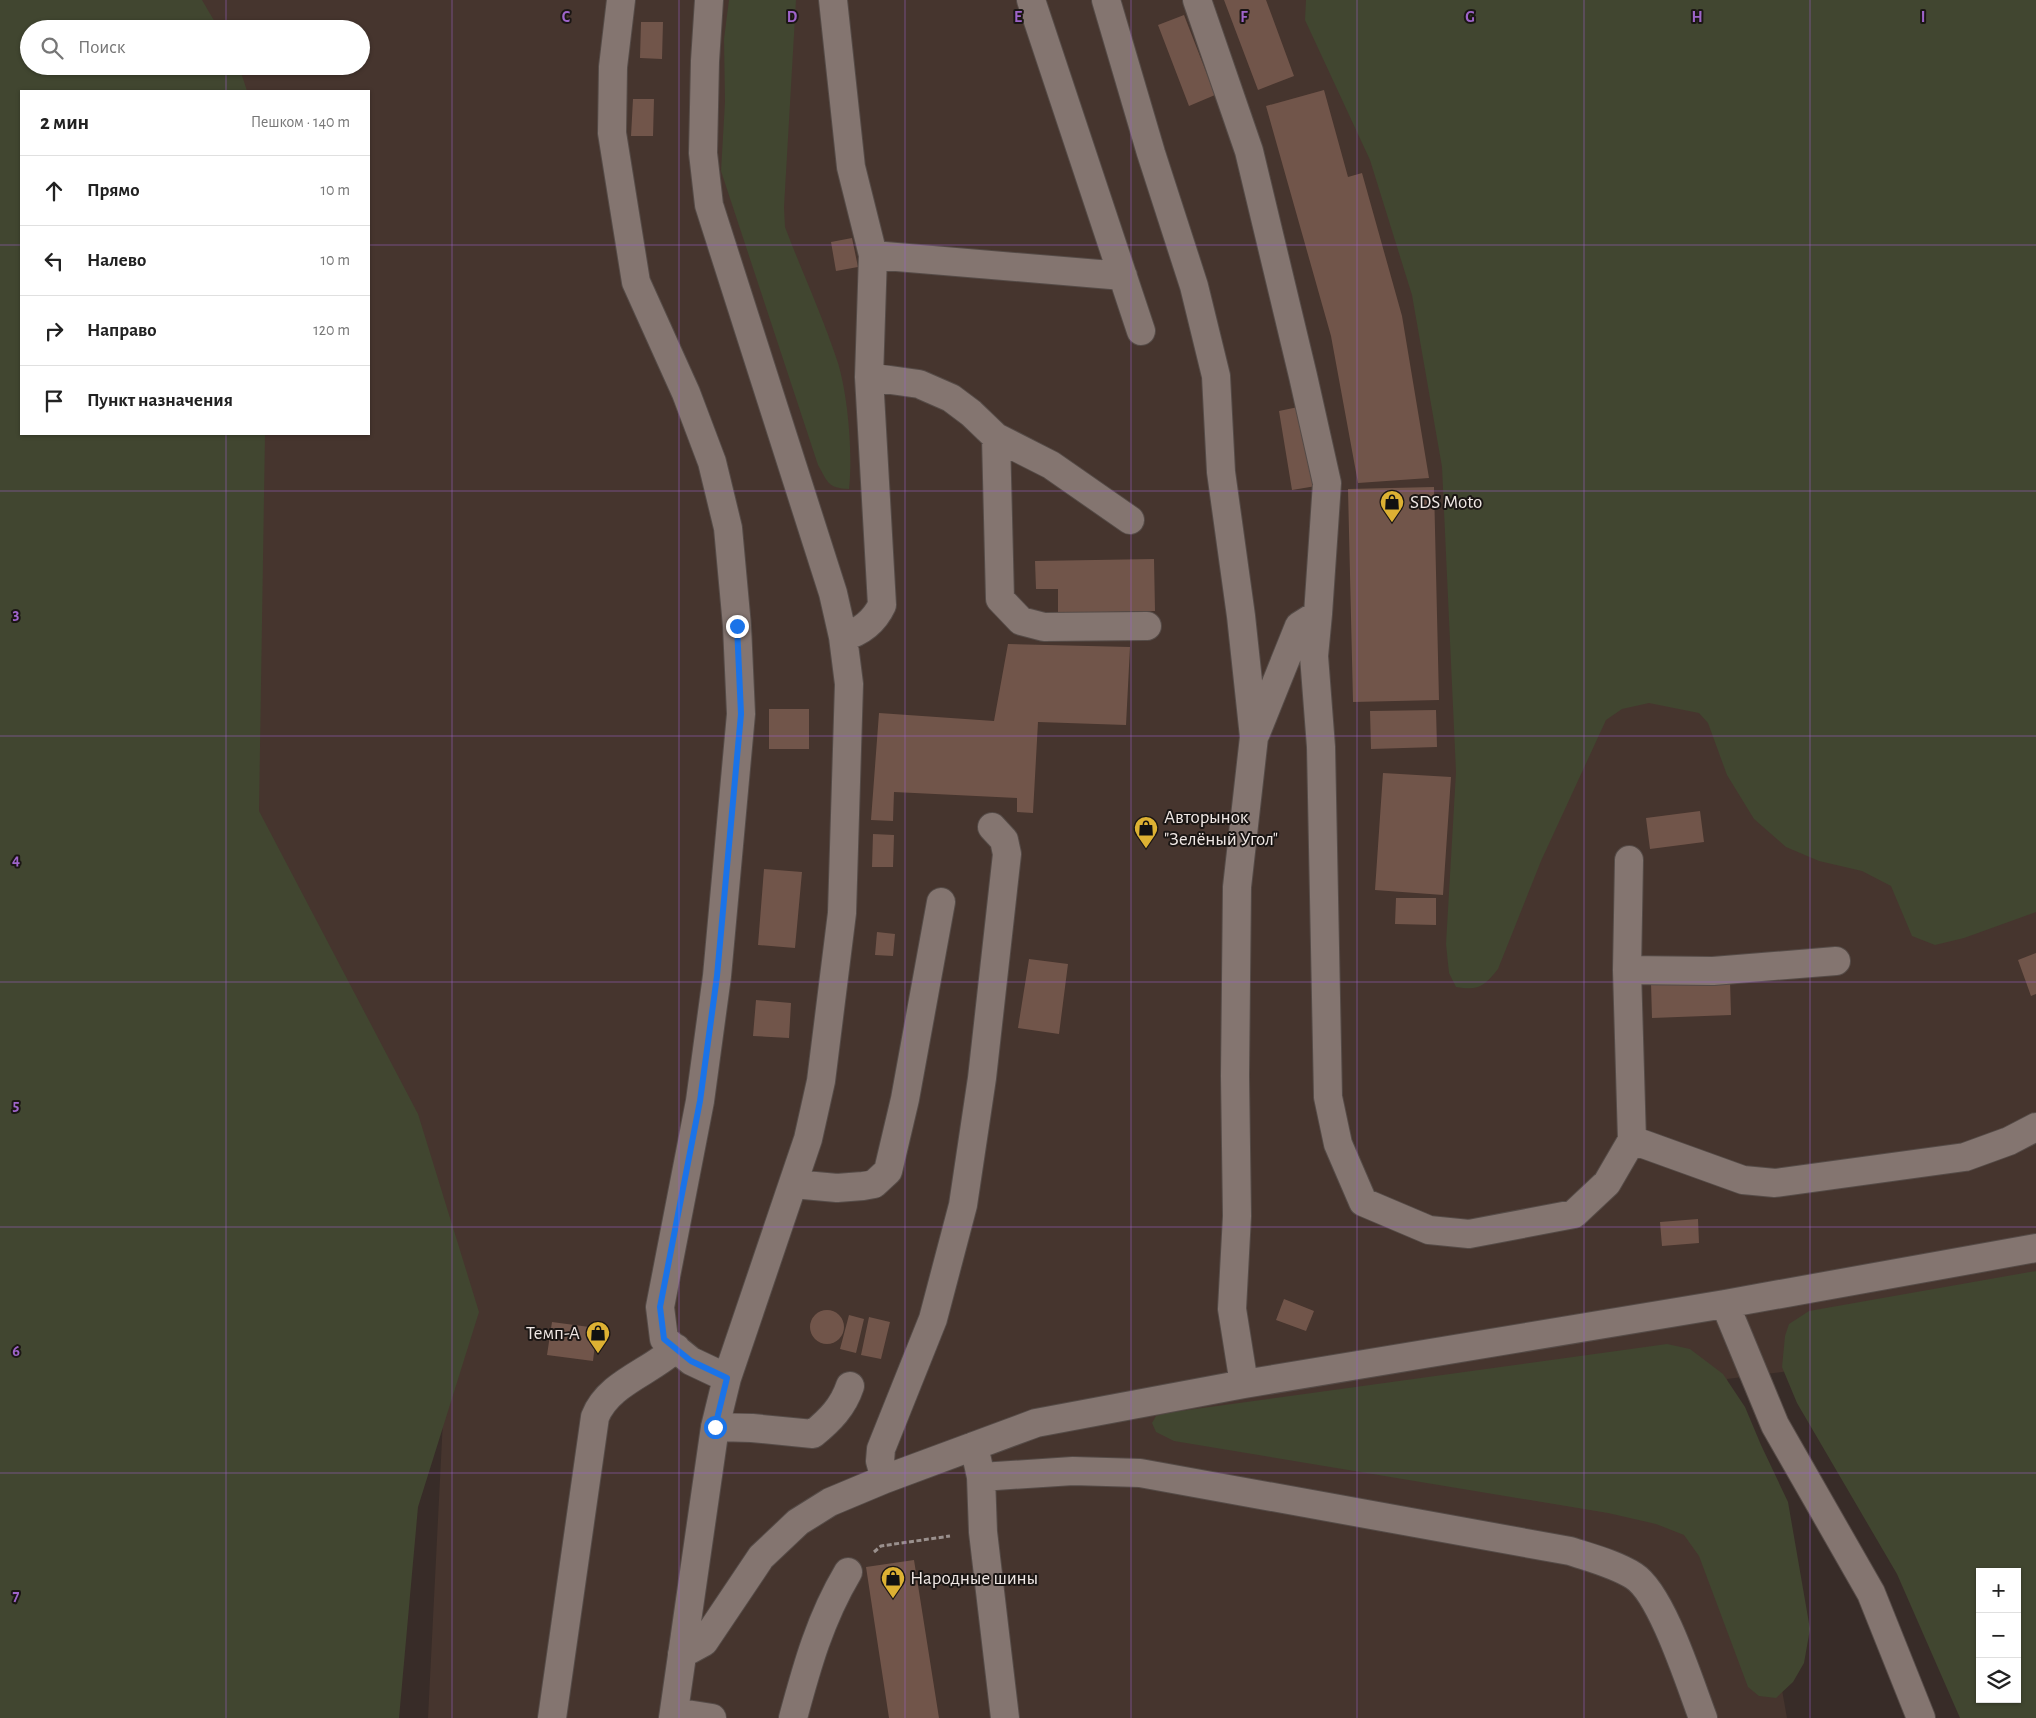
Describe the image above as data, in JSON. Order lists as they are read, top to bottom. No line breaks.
{"places":{"shop":["SDS Moto","Авторынок \"Зелёный Угол\"","Темп-А","Народные шины"]},"page":{"search":"Поиск","heading":["2 мин","Пешком · 140 m"],"list":[["Прямо","10 m"],["Налево","10 m"],["Направо","120 m"],"Пункт назначения"],"map_buttons":["+","−"]},"grid":{"columns":["C","D","E","F","G","H","I"],"rows":["3","4","5","6","7"]}}
